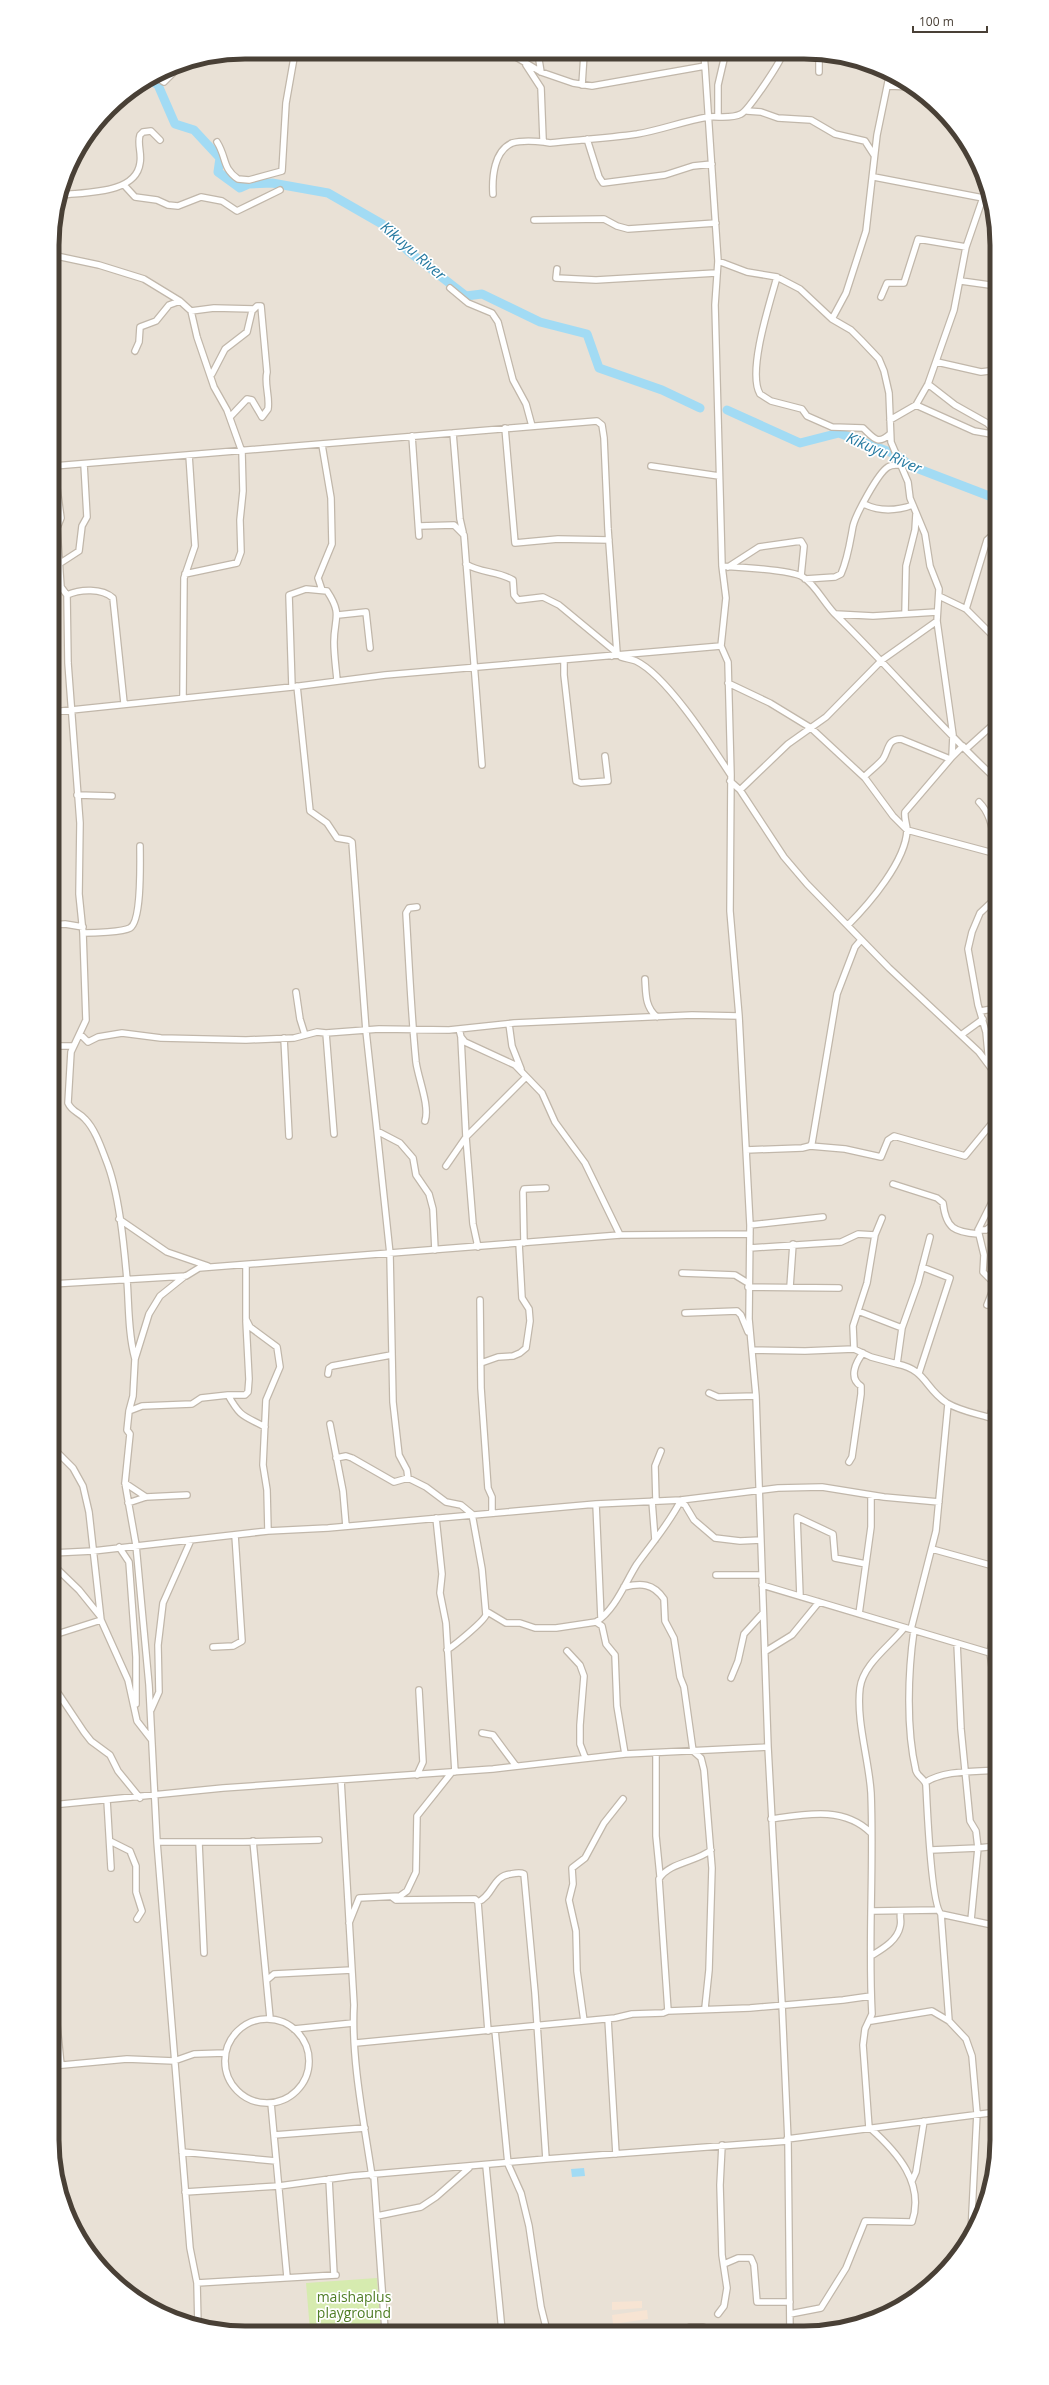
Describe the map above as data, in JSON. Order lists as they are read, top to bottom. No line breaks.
{"water":["Kikuyu River"],"parks":["maishaplus playground"],"scale_bar":"100 m"}
